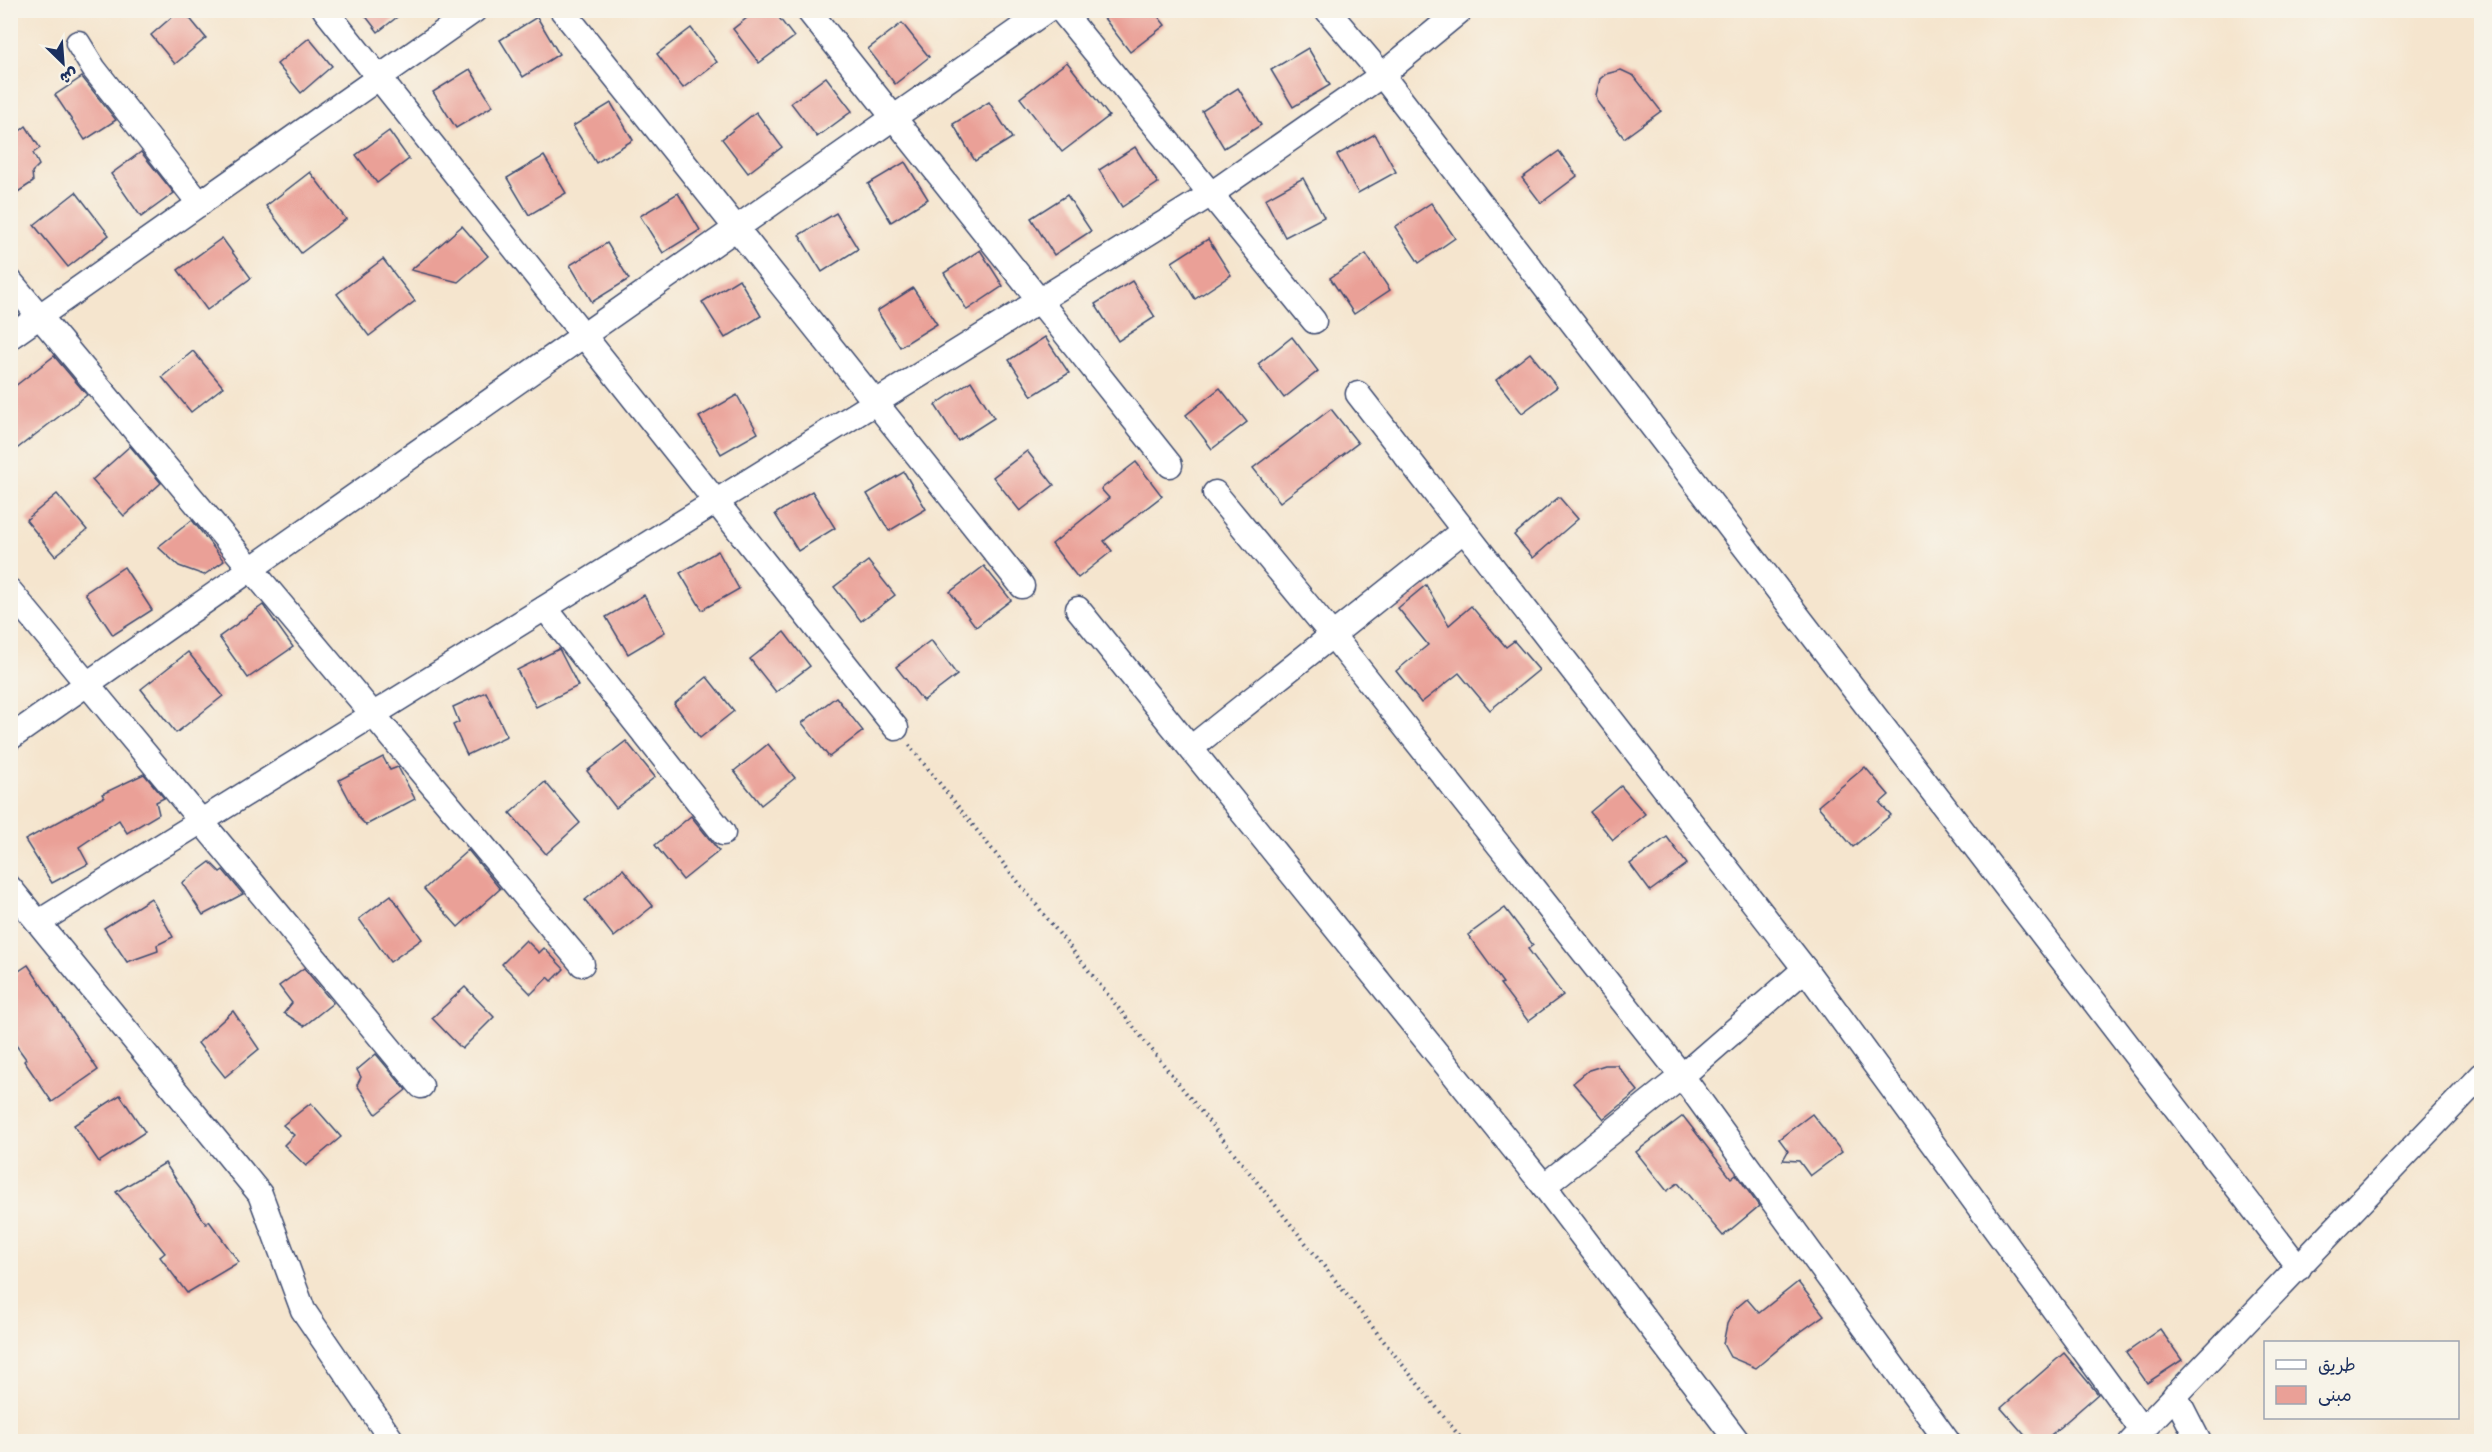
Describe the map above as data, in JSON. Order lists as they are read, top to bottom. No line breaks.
{"legend":["طريق","مبنى"],"north":"bottom right"}
